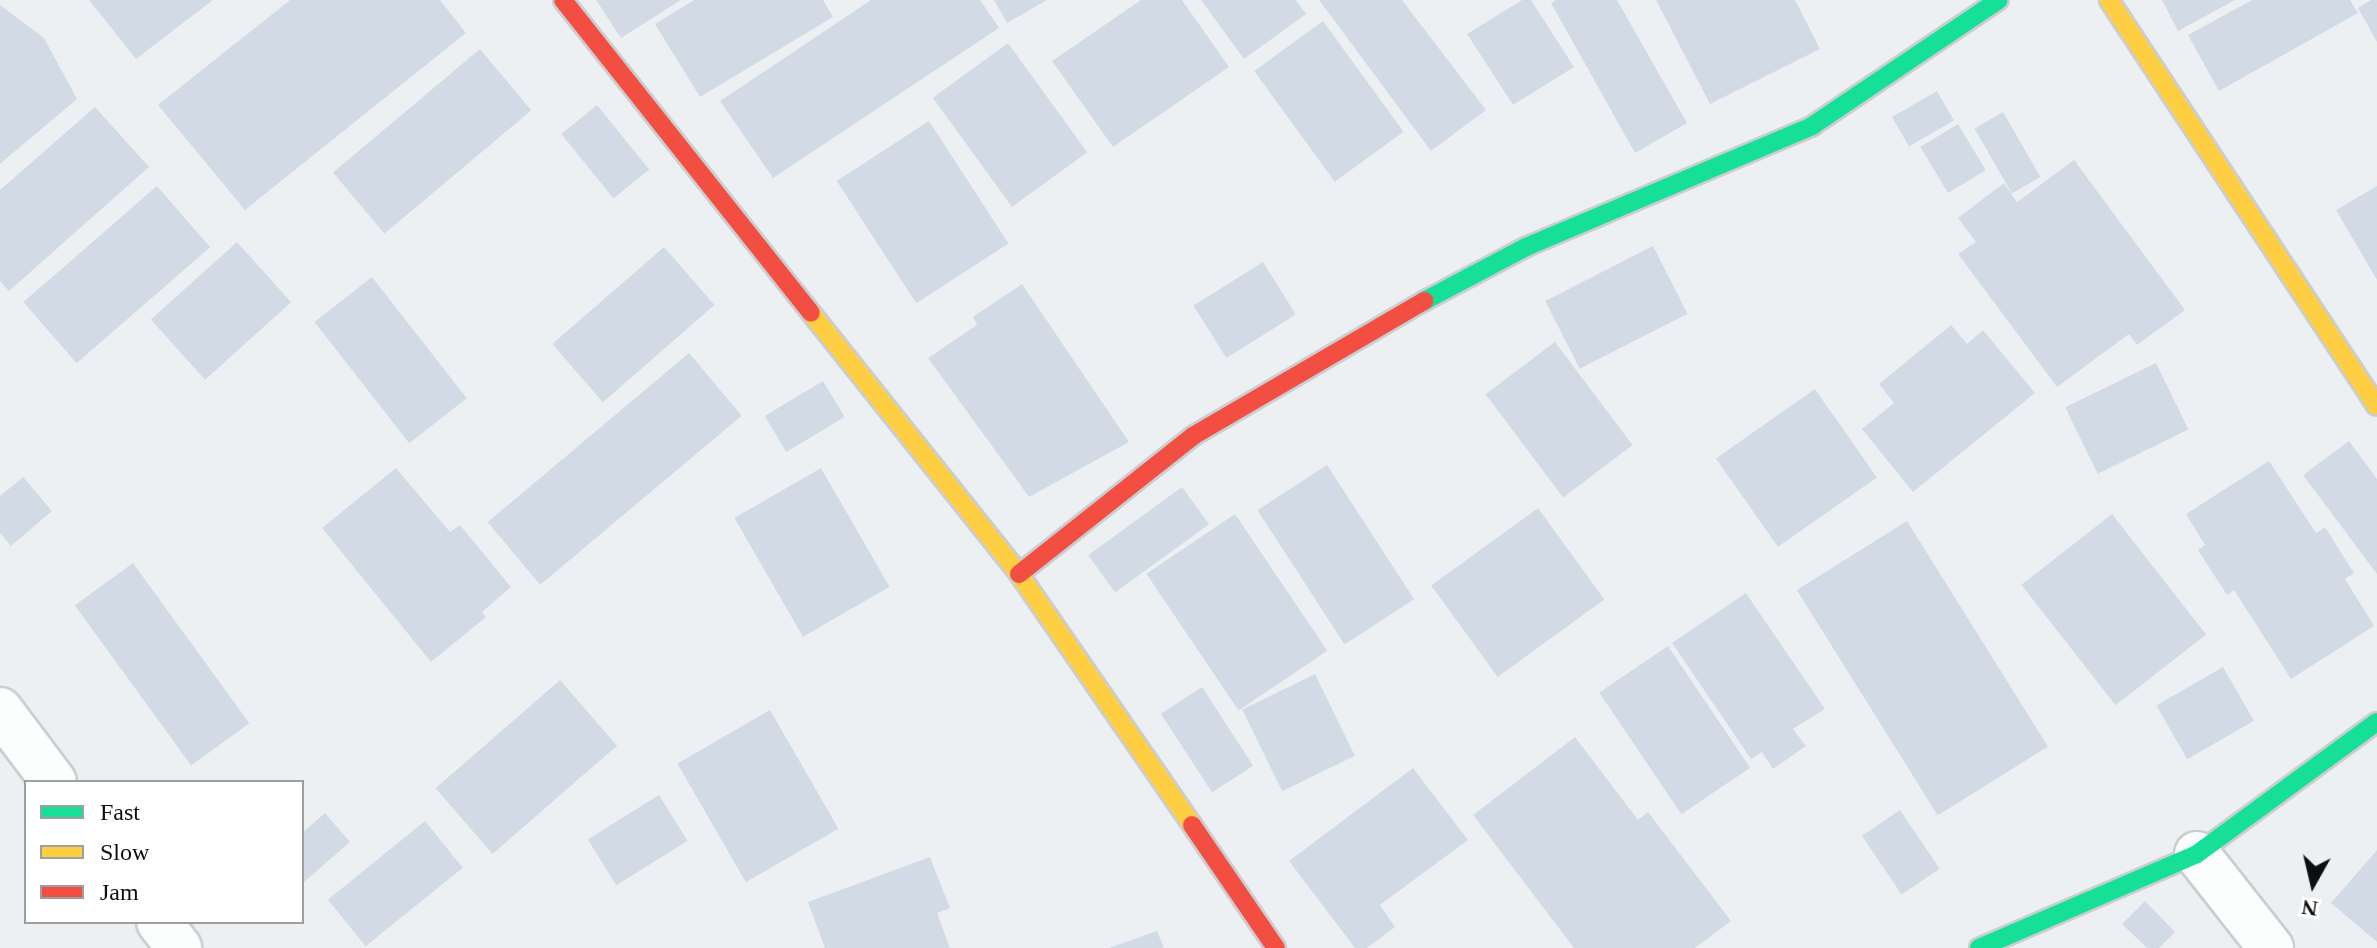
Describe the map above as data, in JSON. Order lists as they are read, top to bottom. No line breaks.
{"legend":["Fast","Slow","Jam"],"north":"bottom"}
